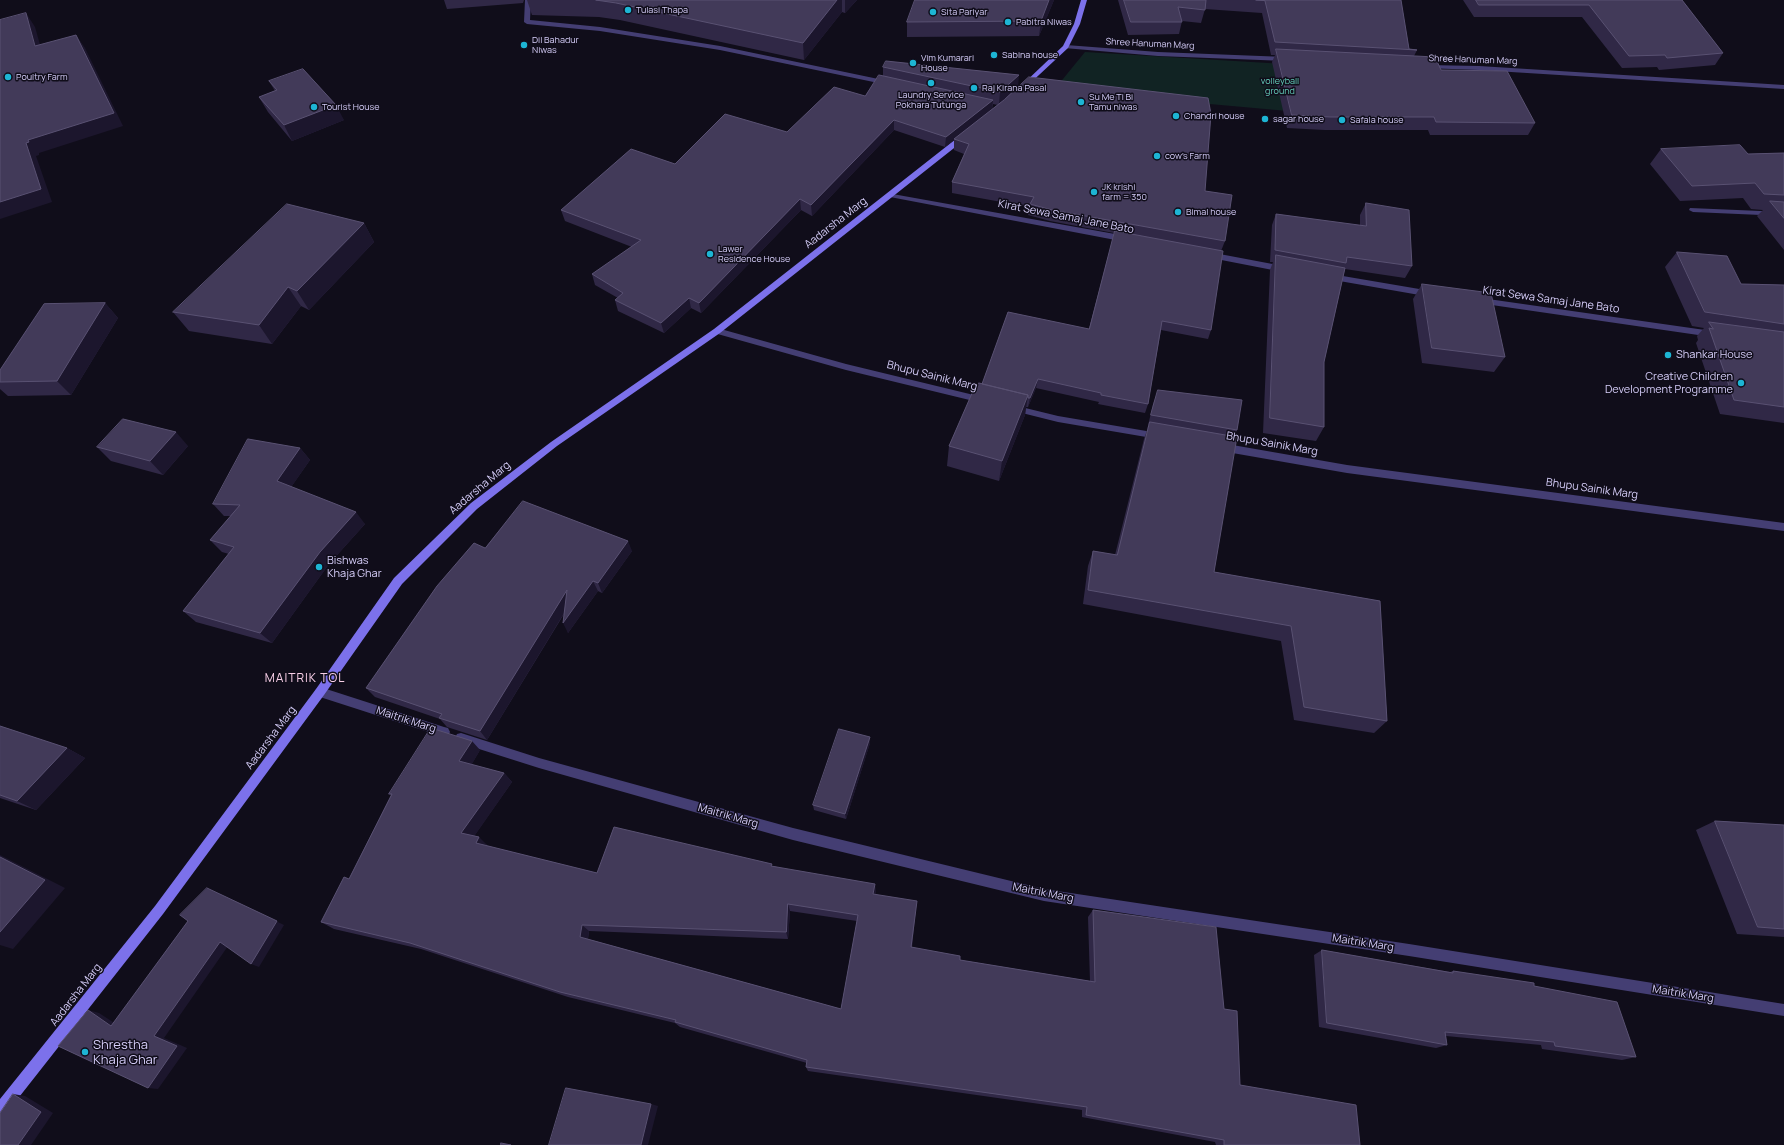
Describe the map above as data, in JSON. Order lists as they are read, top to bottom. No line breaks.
{"streets":{"main road":["Aadarsha Marg"],"street":["Shree Hanuman Marg","Kirat Sewa Samaj Jane Bato","Bhupu Sainik Marg","Maitrik Marg"]},"crossings":[["Kirat Sewa Samaj Jane Bato","Aadarsha Marg"],["Aadarsha Marg","Bhupu Sainik Marg"],["Aadarsha Marg","Maitrik Marg"]],"districts":["MAITRIK TOL"],"parks":["volleyball ground"],"places":["Tulasi Thapa","Sita Pariyar","Pabitra Niwas","Dil Bahadur Niwas","Sabina house","Vim Kumarari House","Poultry Farm","Laundry Service Pokhara Tutunga","Raj Kirana Pasal","Su Me Ti Bi Tamu niwas","Tourist House","Chandri house","sagar house","Safala house","cow's Farm","JK krishi farm = 350","Bimal house","Lawer Residence House","Shankar House","Creative Children Development Programme","Bishwas Khaja Ghar","Shrestha Khaja Ghar"]}
